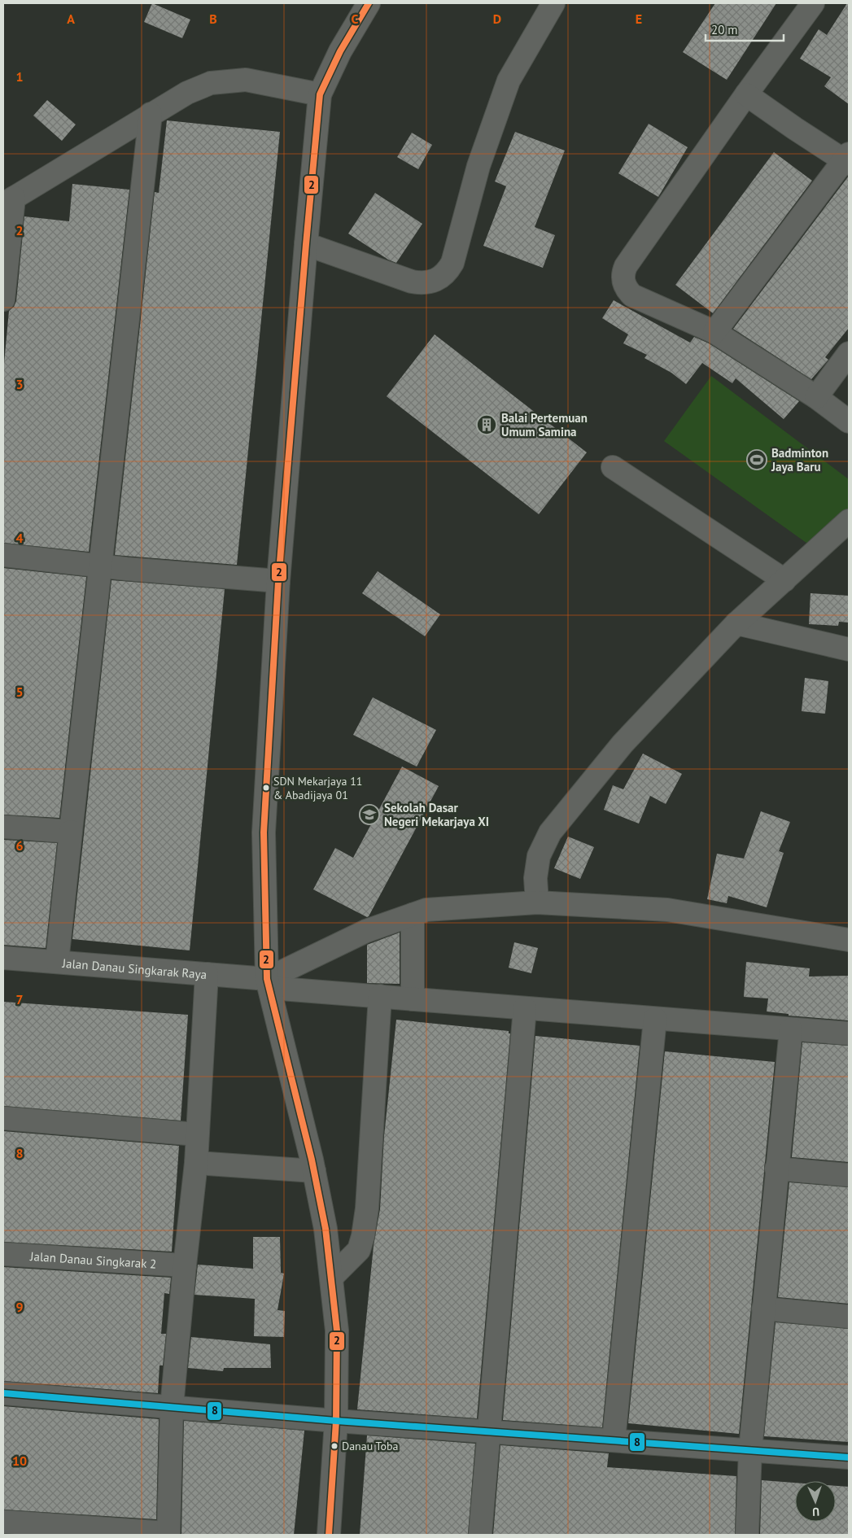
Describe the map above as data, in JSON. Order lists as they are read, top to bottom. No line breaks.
{"streets":{"street":["Jalan Danau Singkarak Raya","Jalan Danau Singkarak 2"]},"places":{"building":["Balai Pertemuan Umum Samina"],"sports":["Badminton Jaya Baru"],"other":["SDN Mekarjaya 11 & Abadijaya 01","Danau Toba"],"school or university":["Sekolah Dasar Negeri Mekarjaya XI"]},"lines":["transit line 2","transit line 8"],"scale_bar":"20 m","north":"bottom","grid":{"columns":["A","B","C","D","E"],"rows":["1","2","3","4","5","6","7","8","9","10"]}}
